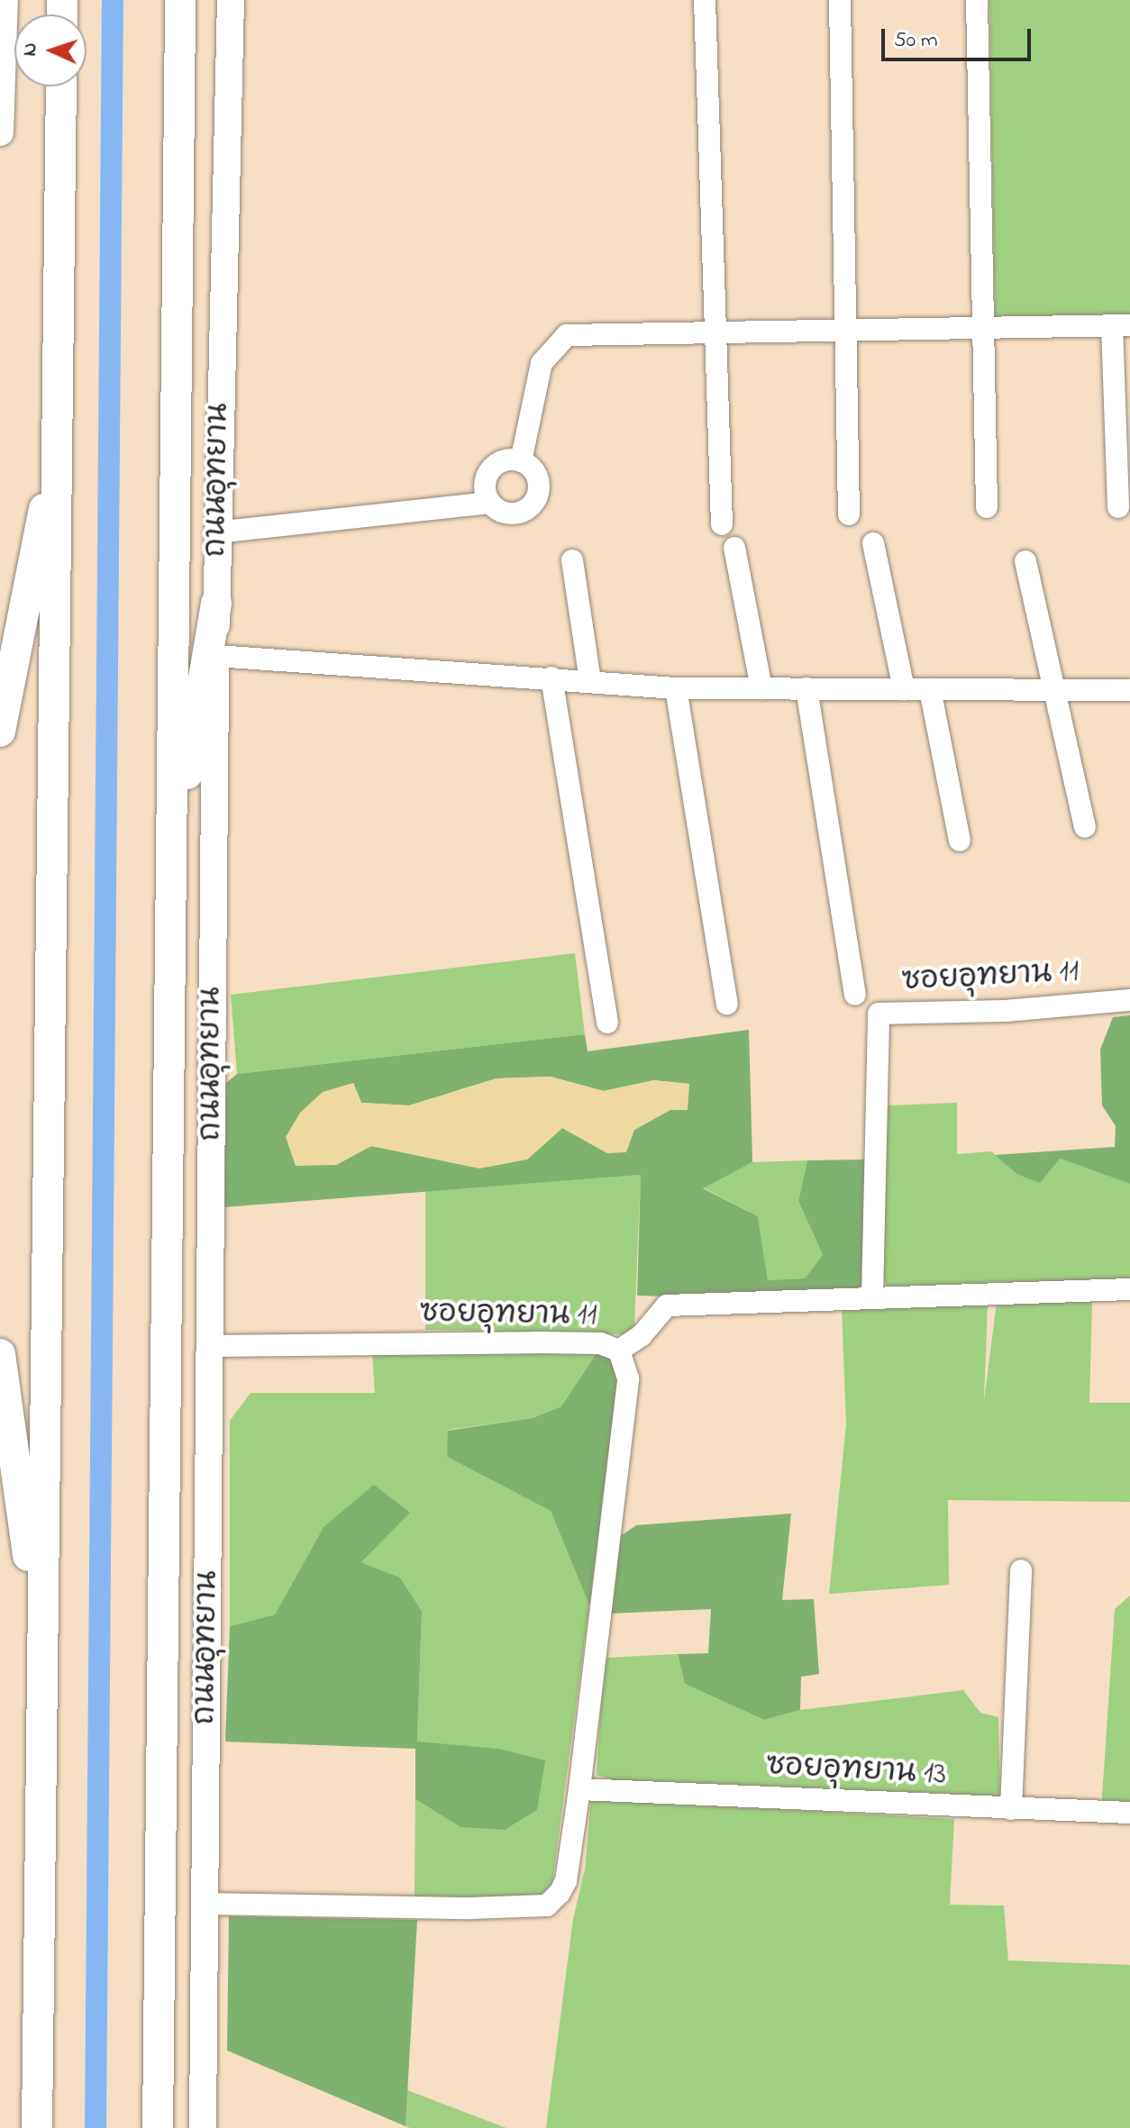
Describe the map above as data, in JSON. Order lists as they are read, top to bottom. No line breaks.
{"streets":{"main road":["ถนนอุทยาน"],"street":["ซอยอุทยาน 11","ซอยอุทยาน 13"]},"crossings":[["ถนนอุทยาน","ซอยอุทยาน 11"]],"scale_bar":"50 m","north":"left"}
